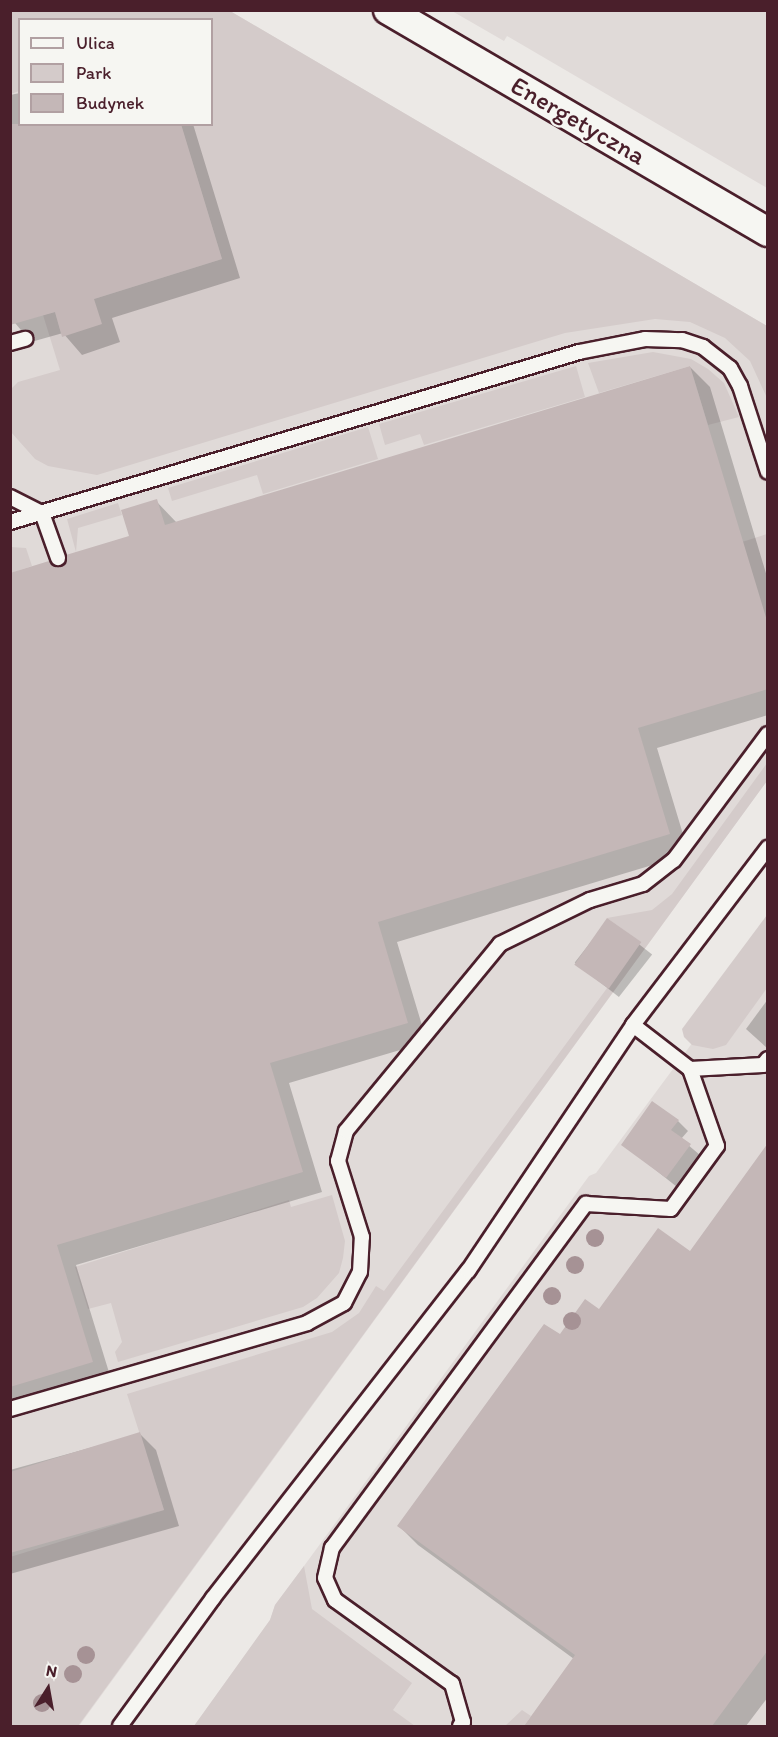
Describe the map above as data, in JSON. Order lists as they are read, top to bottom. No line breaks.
{"streets":{"street":["Energetyczna"]},"legend":["Ulica","Park","Budynek"],"north":"top"}
